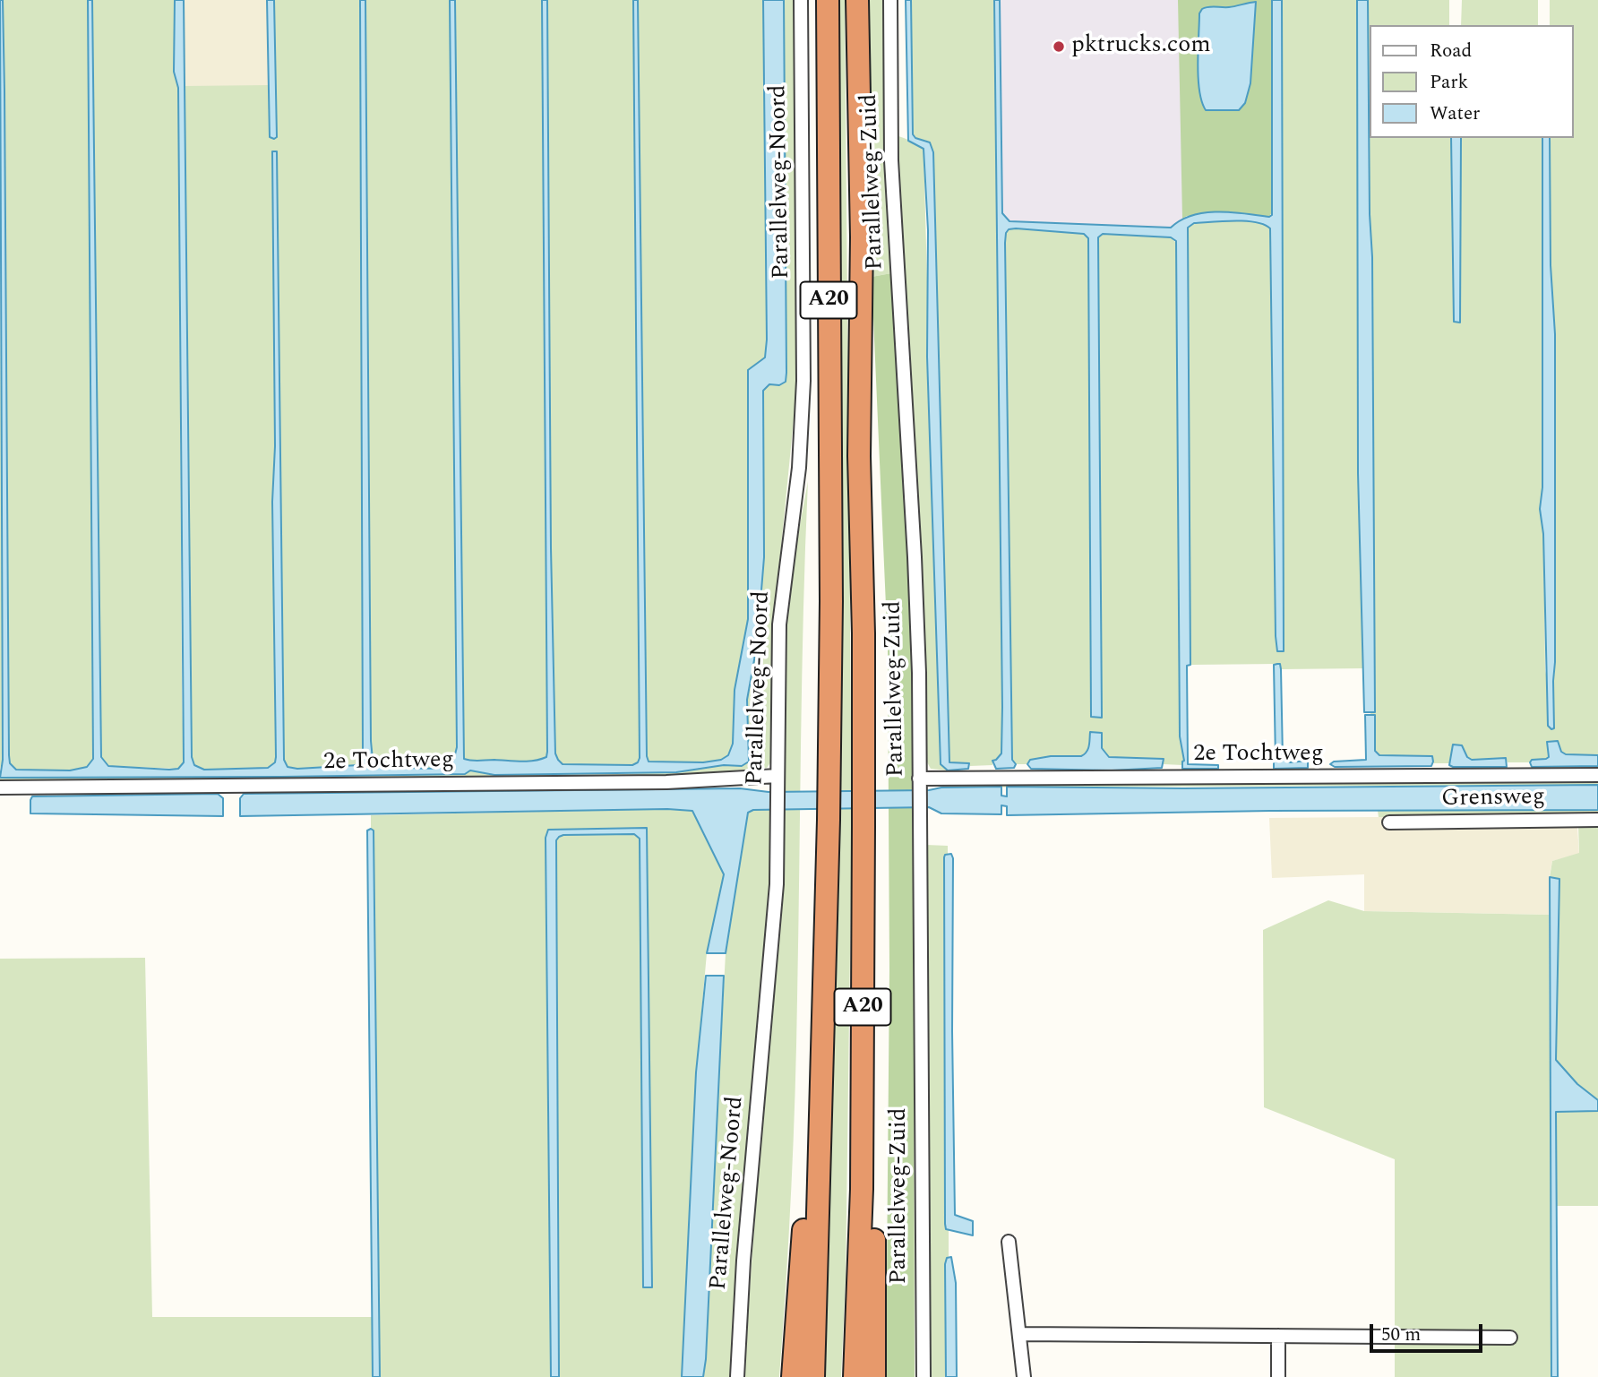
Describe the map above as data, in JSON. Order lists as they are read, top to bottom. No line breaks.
{"streets":{"highway":["A20"],"street":["Parallelweg-Noord","Parallelweg-Zuid","2e Tochtweg","Grensweg"]},"crossings":[["Parallelweg-Noord","2e Tochtweg"],["Parallelweg-Zuid","2e Tochtweg"]],"places":["pktrucks.com"],"legend":["Road","Park","Water"],"scale_bar":"50 m"}
